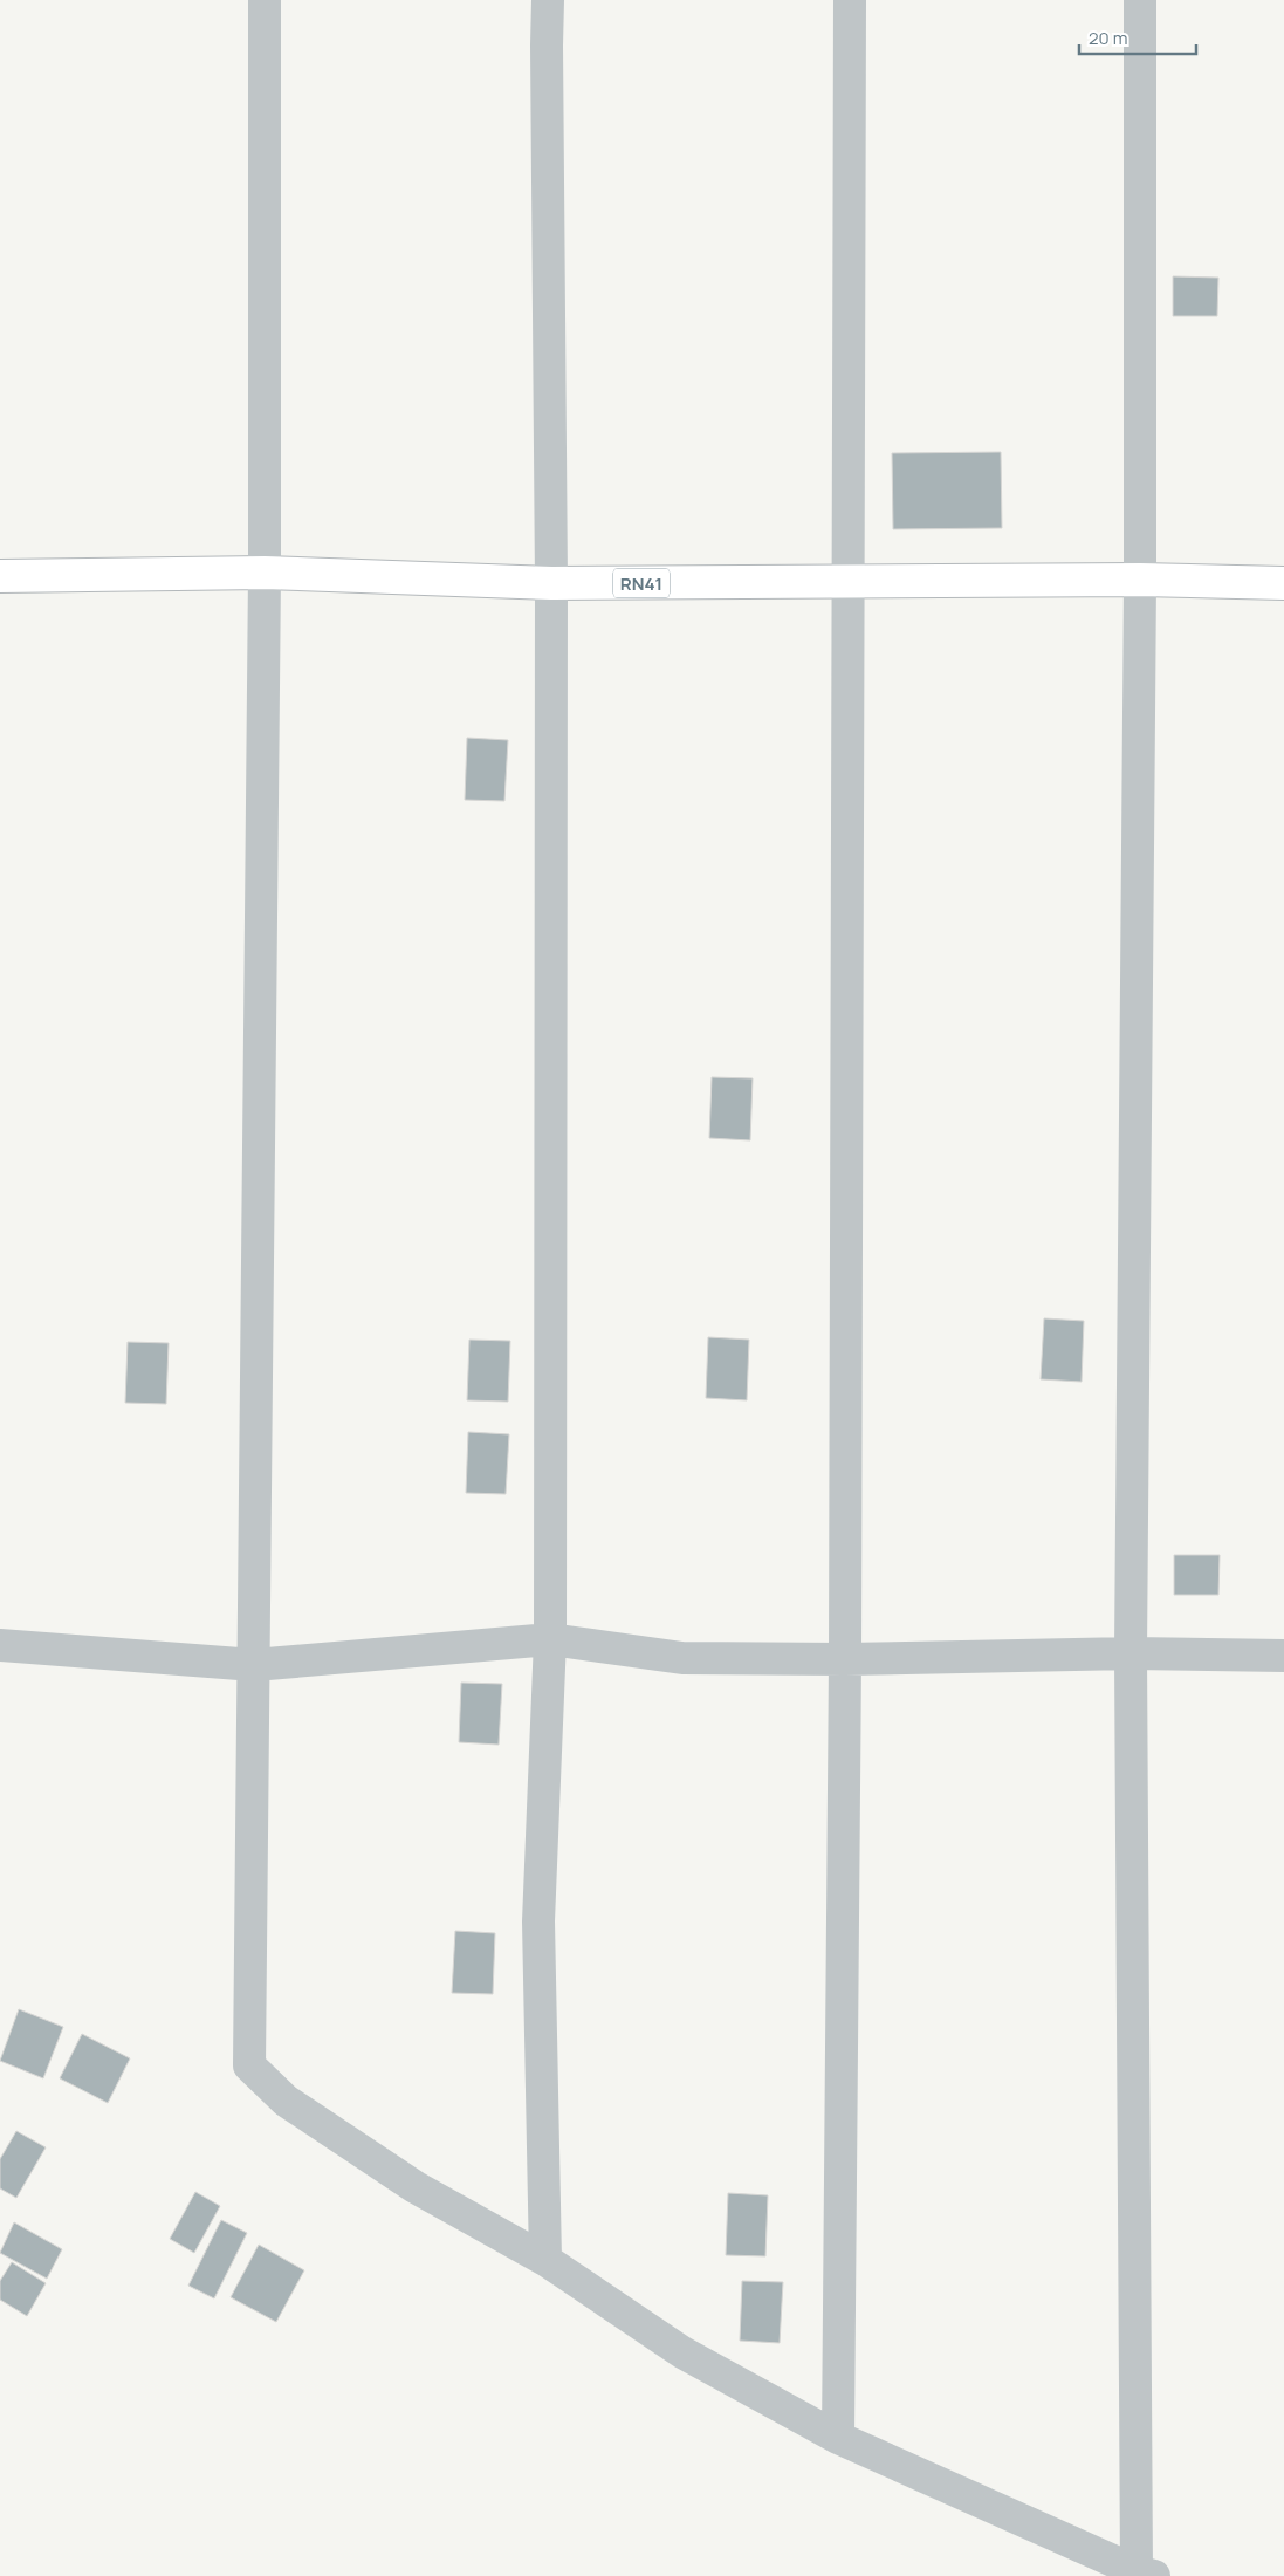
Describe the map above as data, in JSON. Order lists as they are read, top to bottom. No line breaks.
{"streets":{"main road":["RN41"]},"scale_bar":"20 m"}
